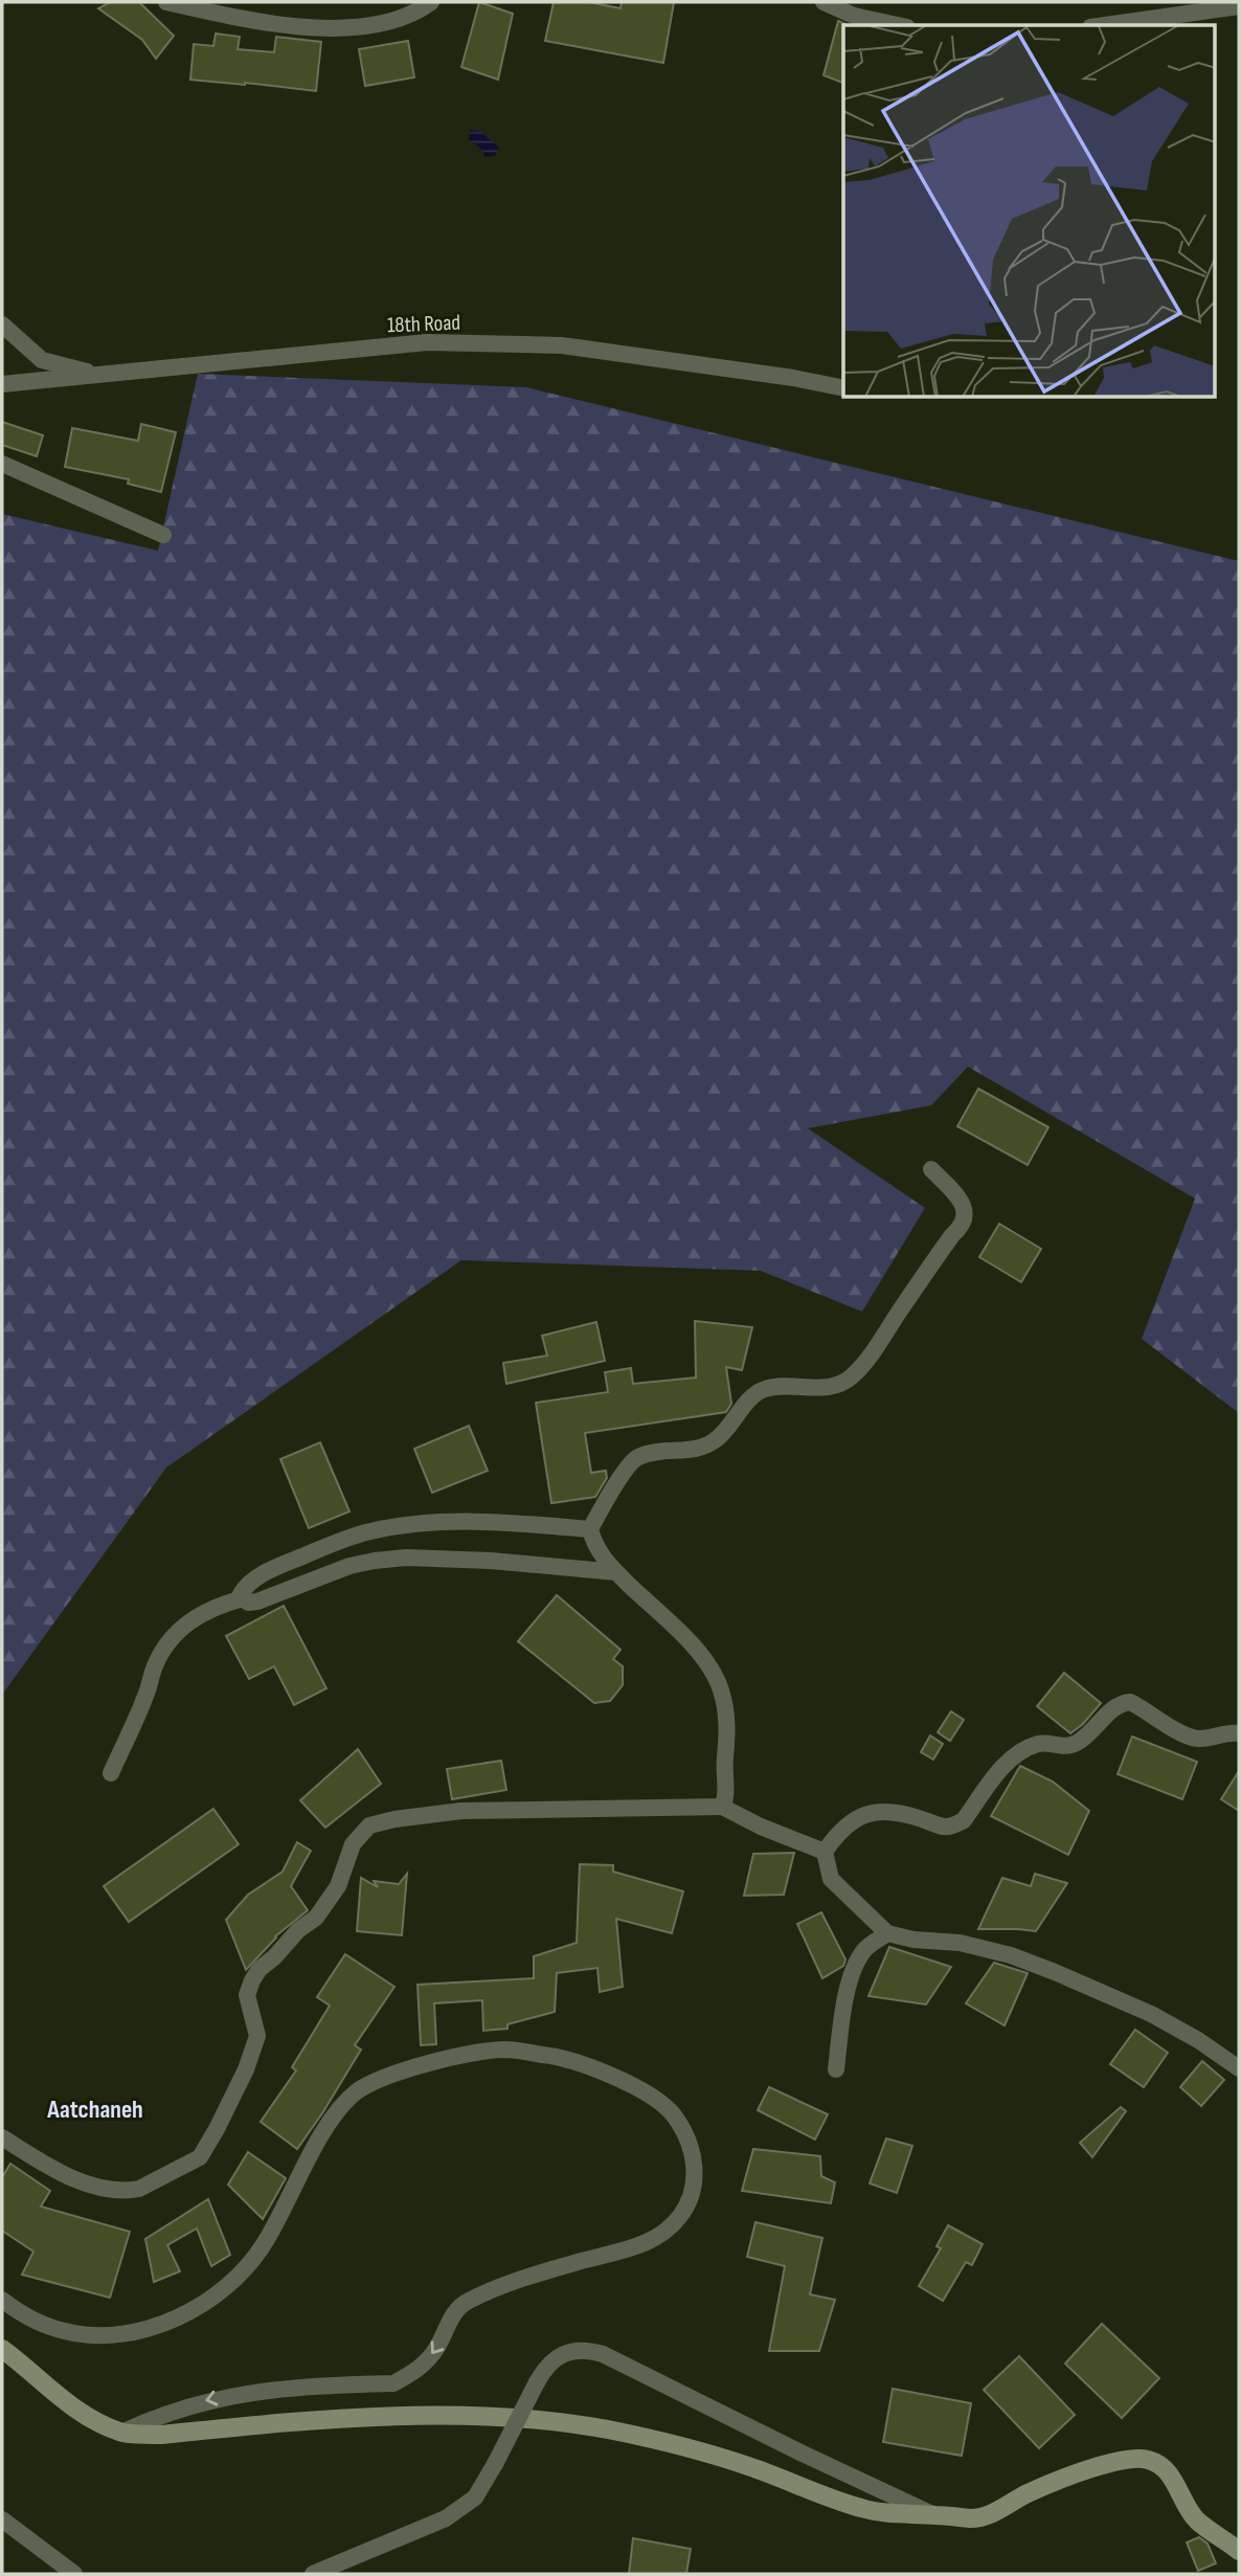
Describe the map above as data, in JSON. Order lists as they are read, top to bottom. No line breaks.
{"streets":{"street":["18th Road"]},"districts":["Aatchaneh"]}
